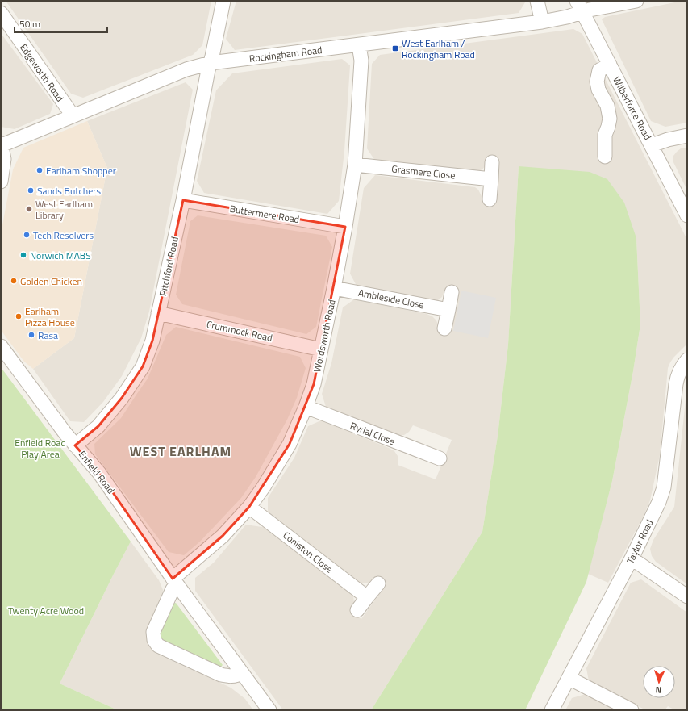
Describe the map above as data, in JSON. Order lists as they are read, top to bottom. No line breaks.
{"streets":{"street":["Rockingham Road","Edgeworth Road","Wilberforce Road","Grasmere Close","Buttermere Road","Pitchford Road","Ambleside Close","Crummock Road","Wordsworth Road","Rydal Close","Enfield Road","Taylor Road","Coniston Close"]},"crossings":[["Rockingham Road","Edgeworth Road"],["Rockingham Road","Wilberforce Road"],["Rockingham Road","Pitchford Road"],["Rockingham Road","Wordsworth Road"],["Grasmere Close","Wordsworth Road"],["Buttermere Road","Pitchford Road"],["Buttermere Road","Wordsworth Road"],["Pitchford Road","Crummock Road"],["Pitchford Road","Enfield Road"],["Ambleside Close","Wordsworth Road"],["Crummock Road","Wordsworth Road"],["Wordsworth Road","Rydal Close"],["Wordsworth Road","Enfield Road"],["Wordsworth Road","Coniston Close"]],"districts":["WEST EARLHAM"],"parks":["Enfield Road Play Area","Twenty Acre Wood"],"places":{"transit":["West Earlham / Rockingham Road"],"other":["Earlham Shopper","Sands Butchers","West Earlham Library","Tech Resolvers","Norwich MABS","Golden Chicken","Earlham Pizza House","Rasa"]},"scale_bar":"50 m","north":"bottom"}
